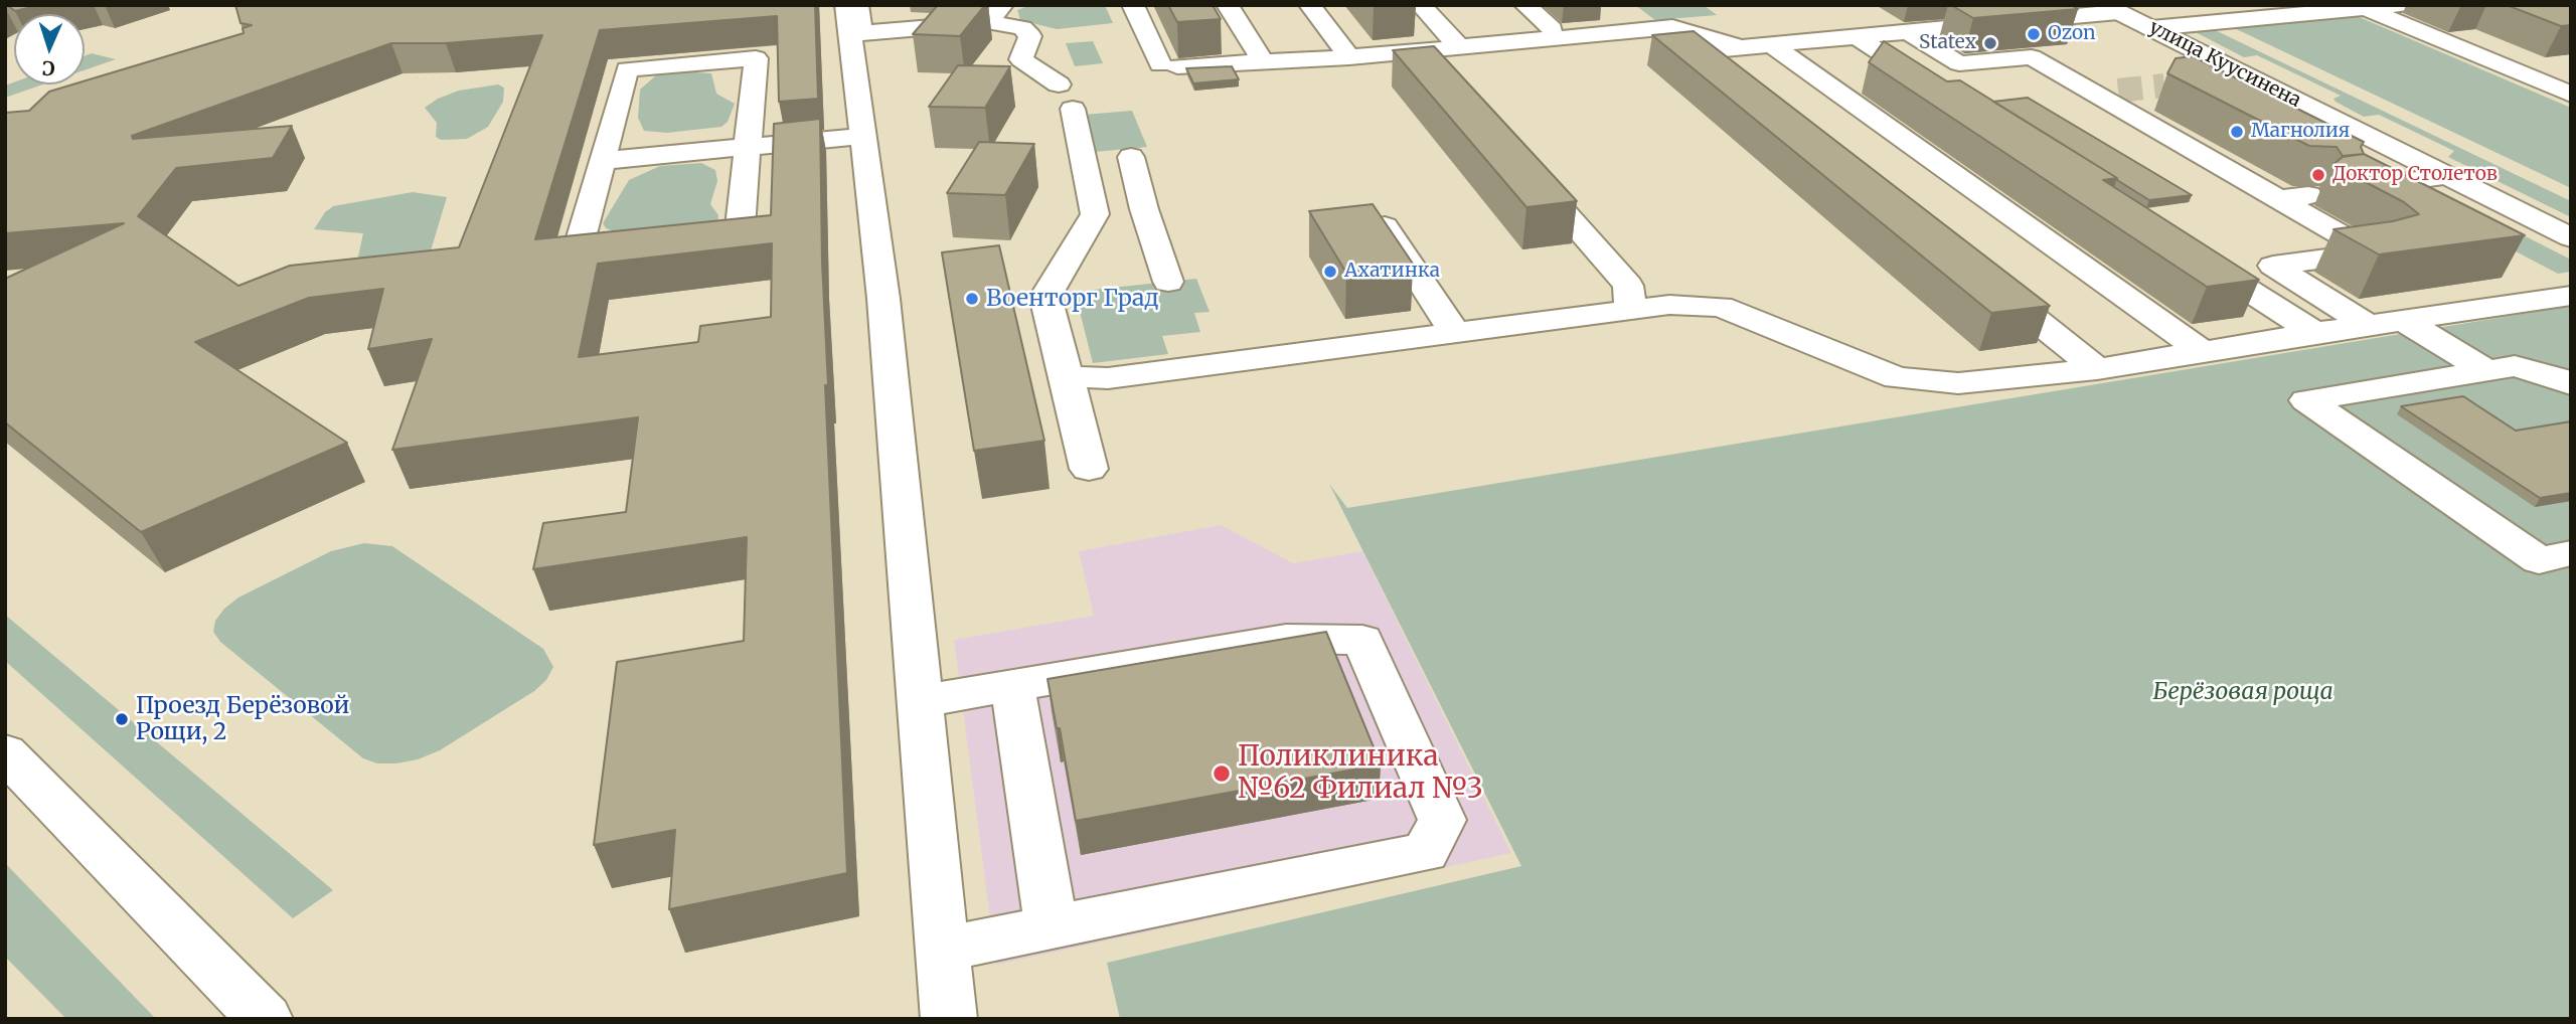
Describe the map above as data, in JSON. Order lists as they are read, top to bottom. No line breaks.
{"streets":{"main road":["улица Куусинена"]},"parks":["Берёзовая роща"],"places":["Ozon","Statex","Магнолия","Доктор Столетов","Ахатинка","Военторг Град","Проезд Берёзовой Рощи, 2","Поликлиника №62 Филиал №3"],"north":"bottom"}
